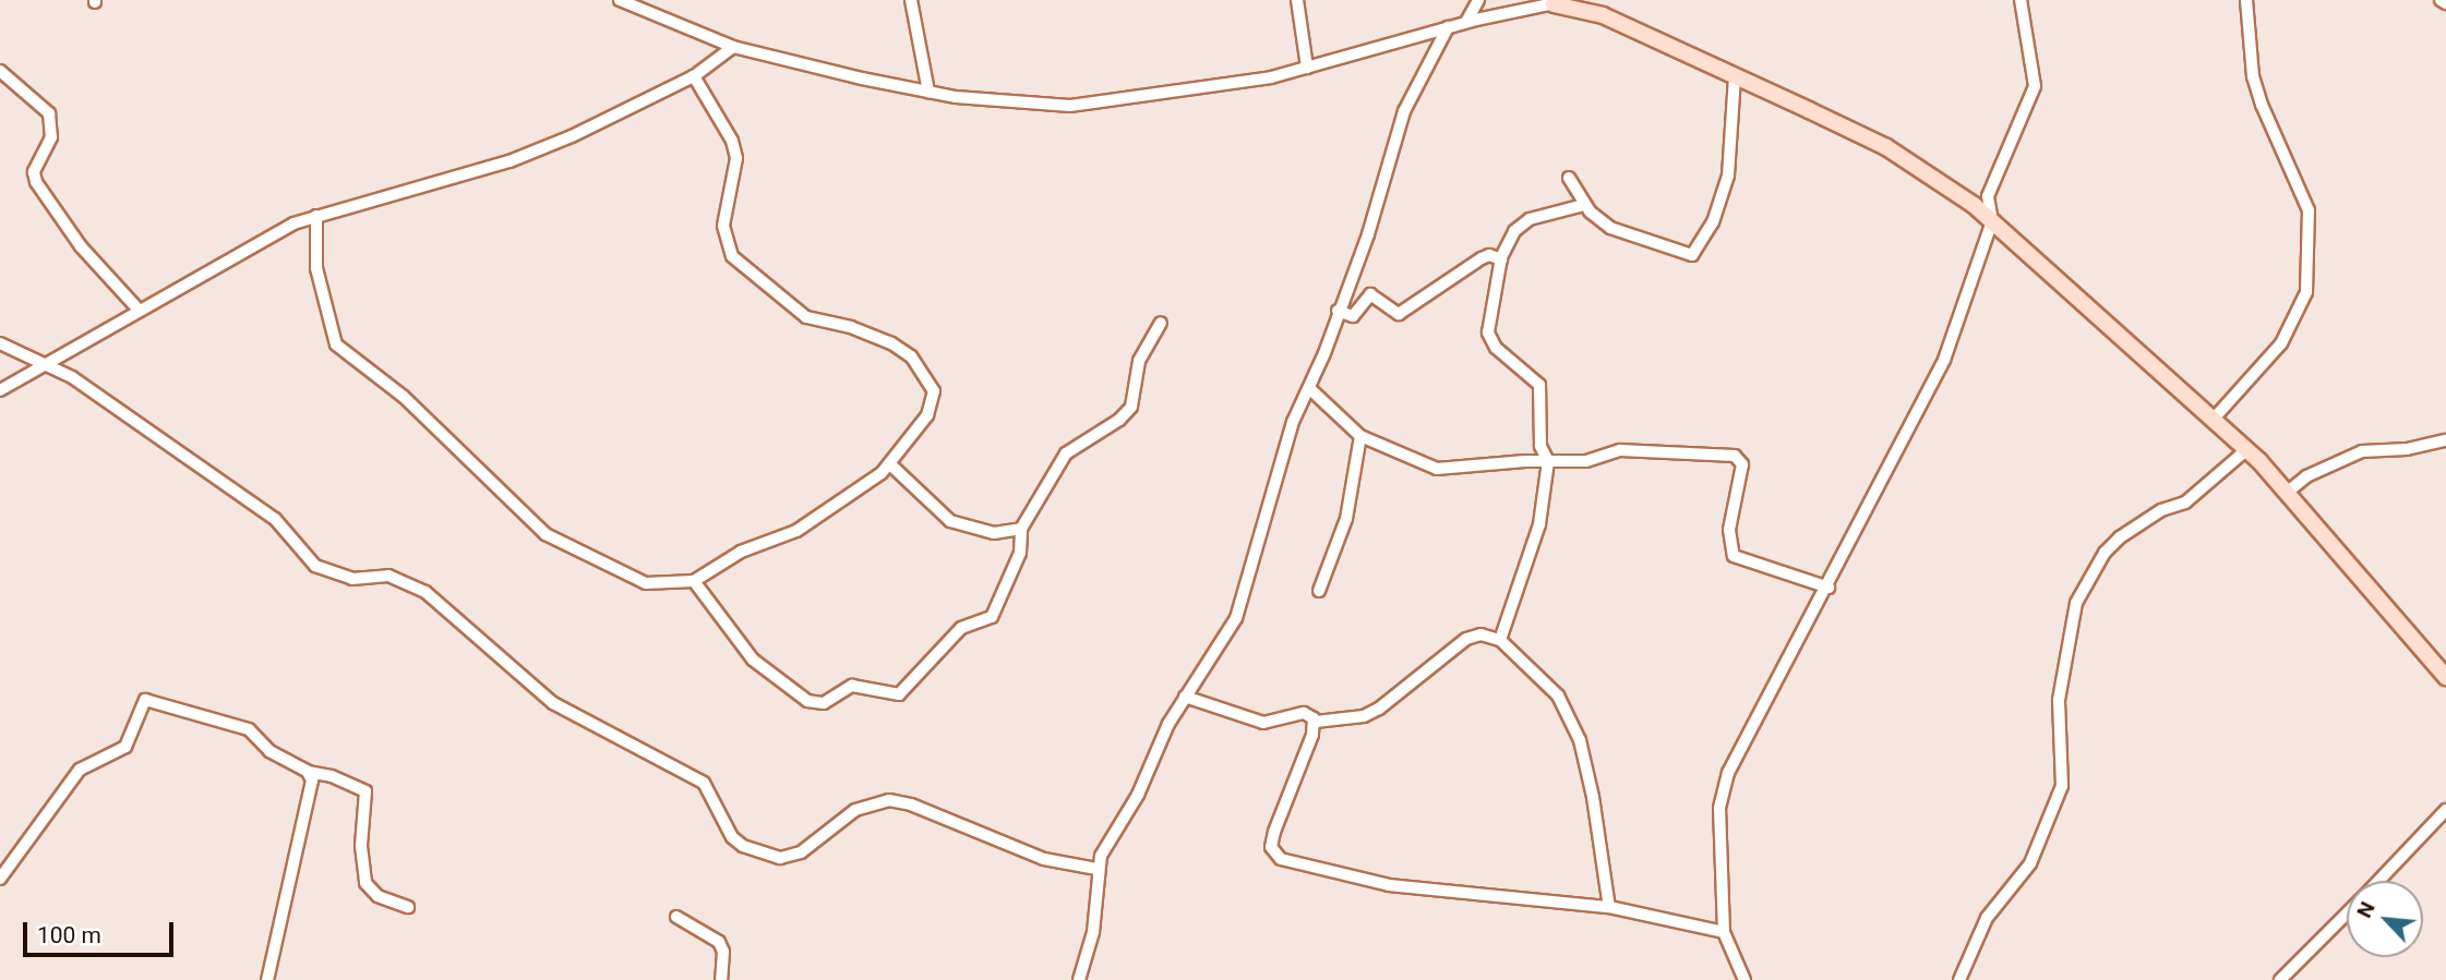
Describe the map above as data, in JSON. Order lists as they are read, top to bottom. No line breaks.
{"scale_bar":"100 m","north":"top left"}
